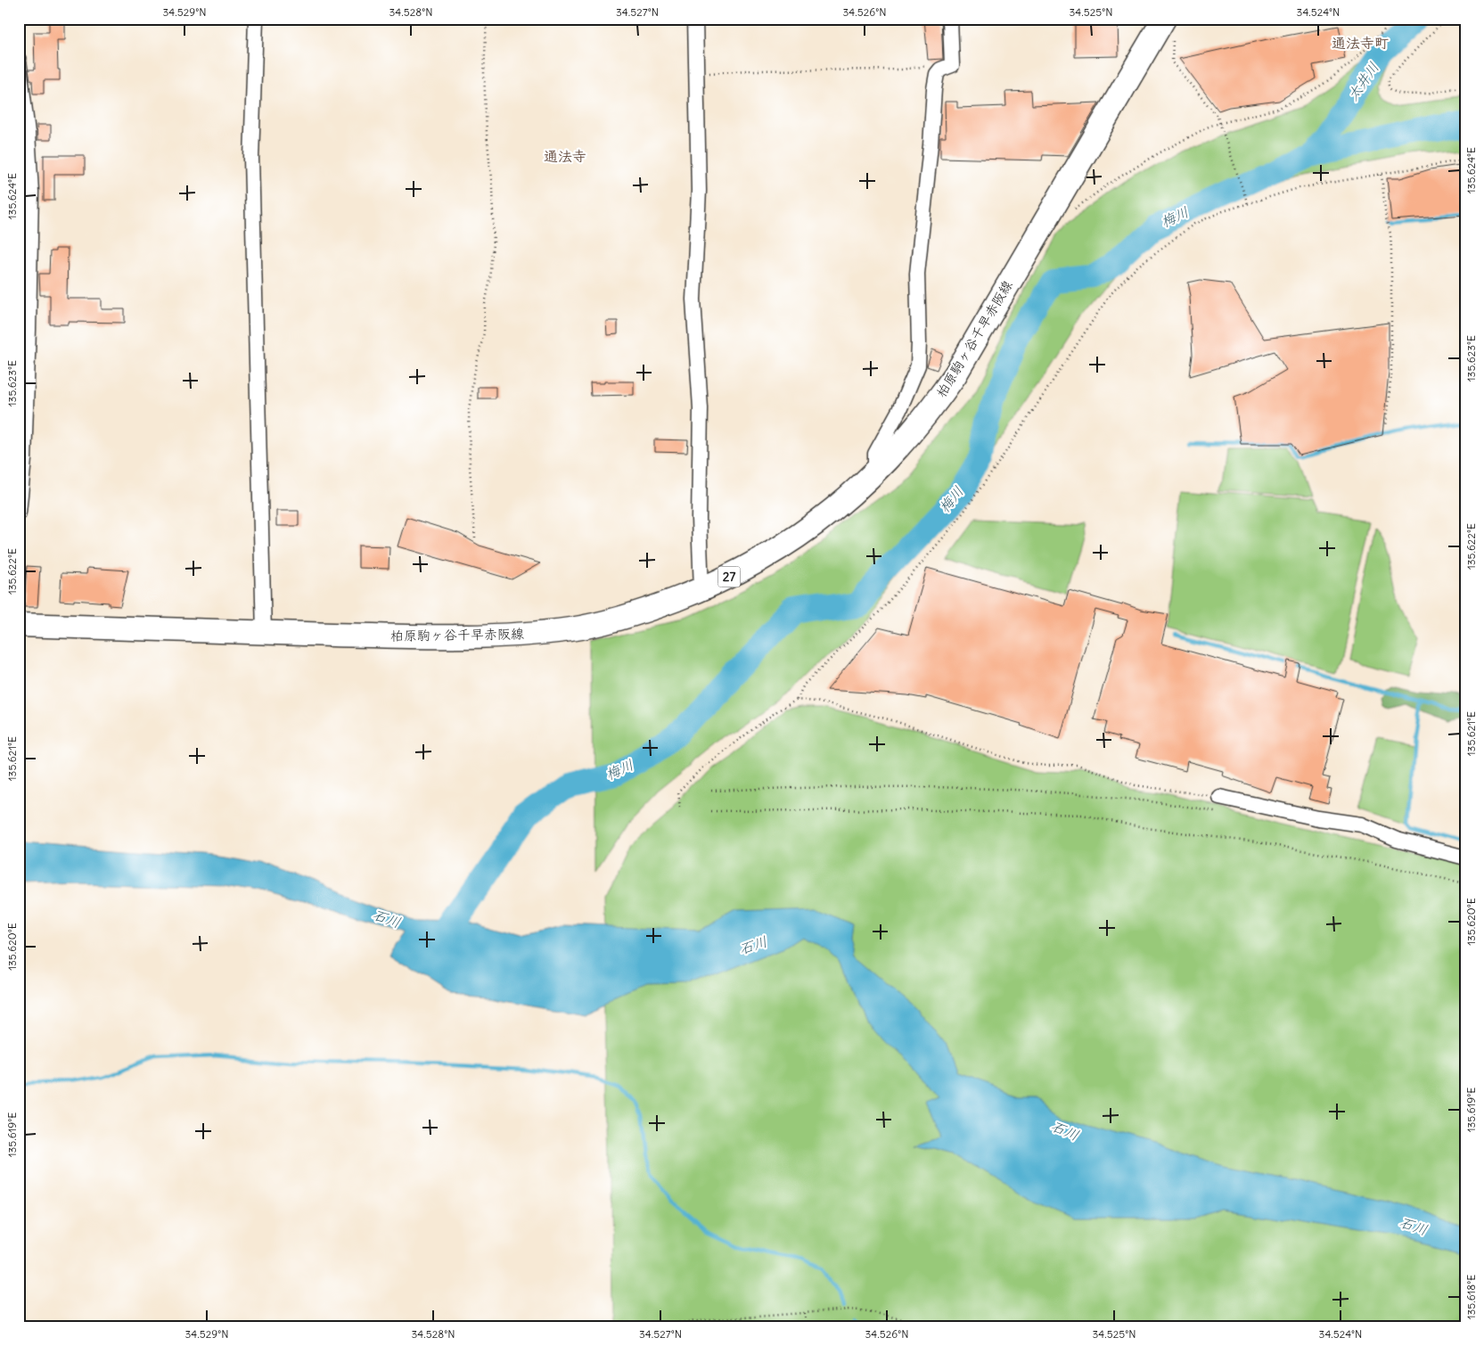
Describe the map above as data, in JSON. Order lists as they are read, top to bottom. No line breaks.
{"streets":{"main road":["柏原駒ヶ谷千早赤阪線","27"]},"districts":["通法寺町","通法寺"],"water":["太井川","梅川","石川"],"coordinates":["34.529°N","34.528°N","34.527°N","34.526°N","34.525°N","34.524°N","135.624°E","135.623°E","135.622°E","135.621°E","135.620°E","135.619°E","135.618°E"]}
